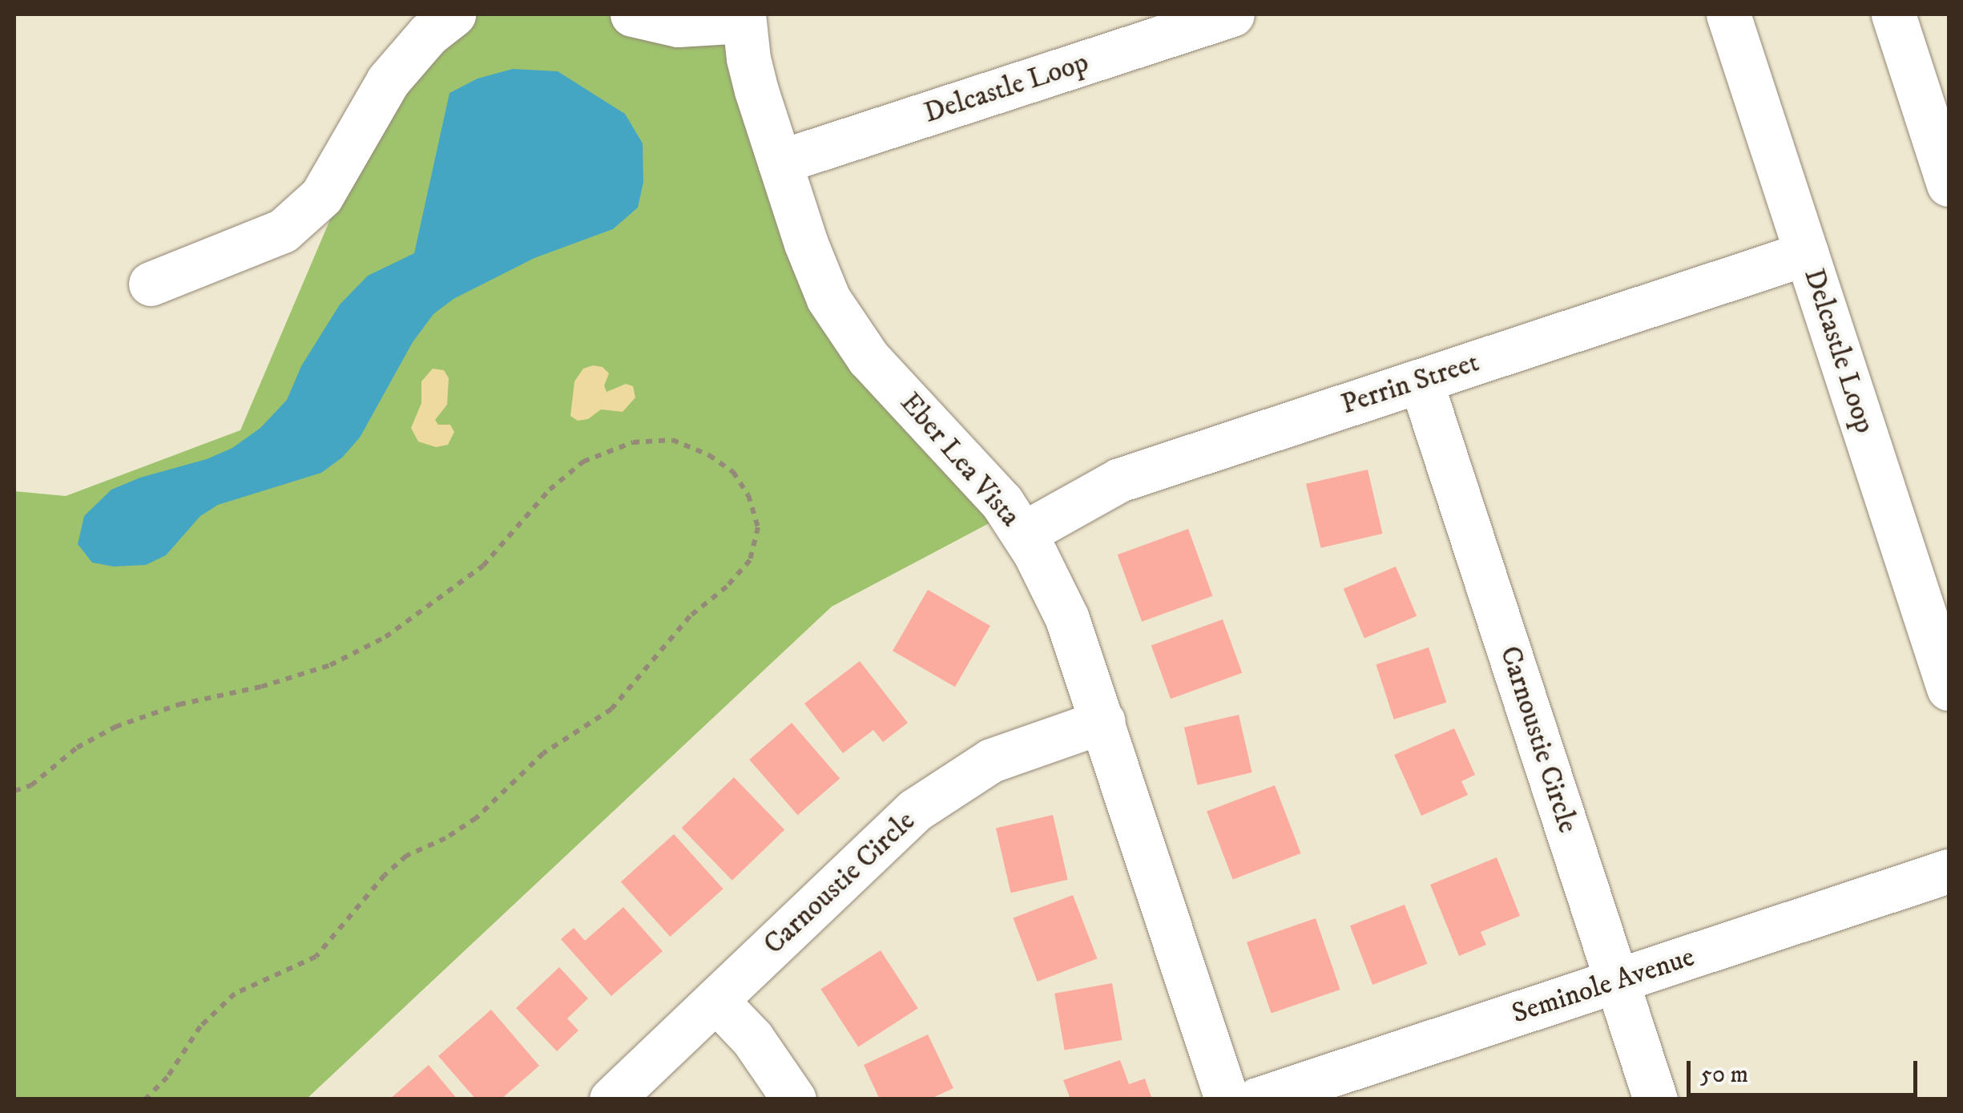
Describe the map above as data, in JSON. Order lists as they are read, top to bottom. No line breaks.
{"streets":{"street":["Delcastle Loop","Perrin Street","Eber Lea Vista","Carnoustie Circle","Seminole Avenue"]},"crossings":[["Delcastle Loop","Perrin Street"],["Delcastle Loop","Eber Lea Vista"],["Perrin Street","Eber Lea Vista"],["Perrin Street","Carnoustie Circle"],["Eber Lea Vista","Carnoustie Circle"],["Carnoustie Circle","Seminole Avenue"]],"scale_bar":"50 m"}
